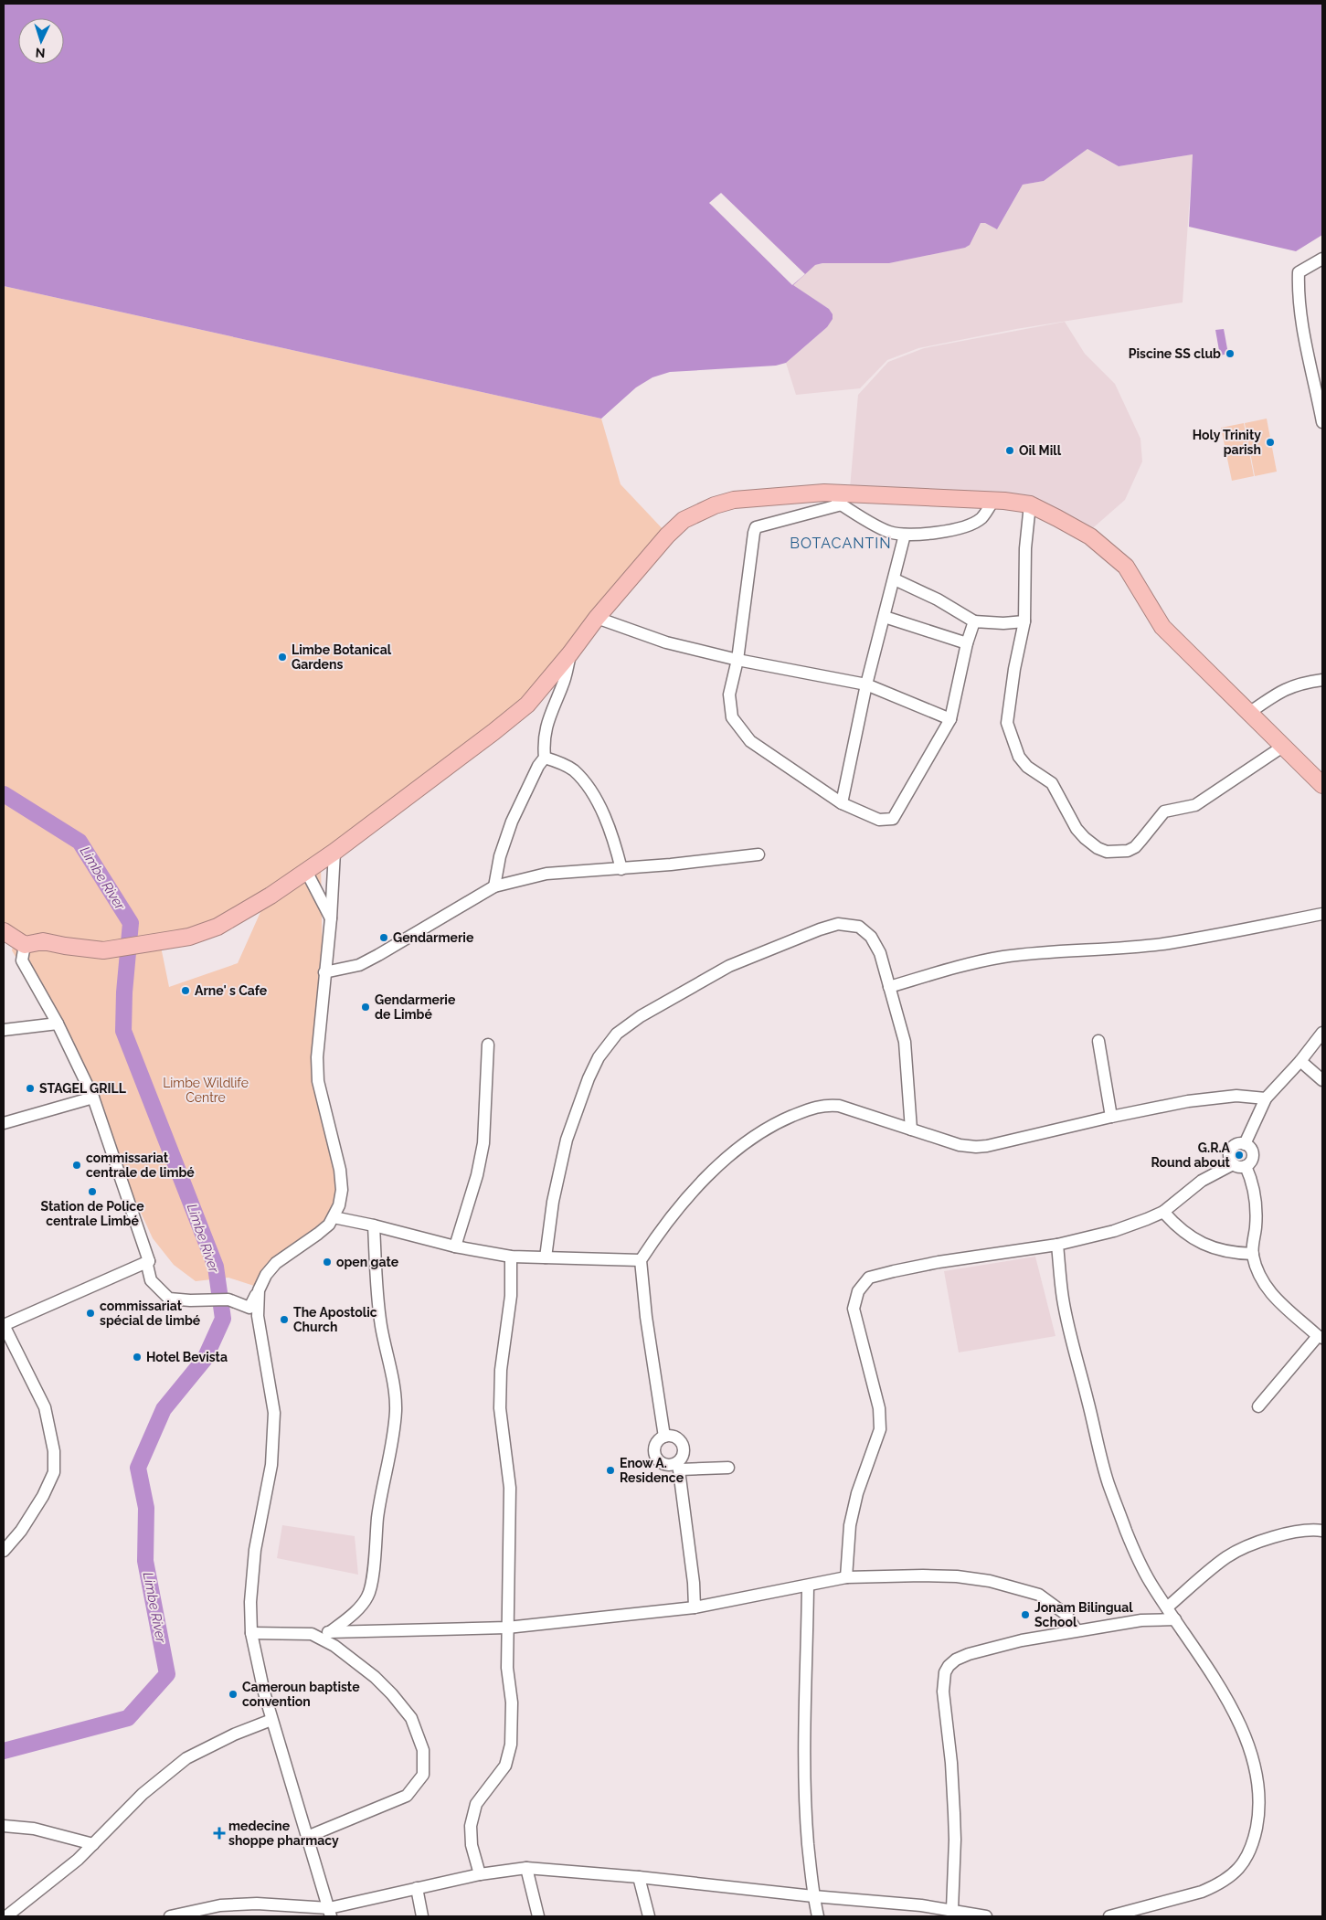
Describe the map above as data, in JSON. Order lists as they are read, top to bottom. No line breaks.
{"districts":["BOTACANTIN"],"water":["Limbe River"],"parks":["Limbe Wildlife Centre"],"places":{"other":["Piscine SS club","Holy Trinity parish","Oil Mill","Limbe Botanical Gardens","Gendarmerie","Arne' s Cafe","Gendarmerie de Limbé","STAGEL GRILL","G.R.A Round about","commissariat centrale de limbé","Station de Police centrale Limbé","open gate","commissariat spécial de limbé","The Apostolic Church","Hotel Bevista","Enow A. Residence","Jonam Bilingual School","Cameroun baptiste convention"],"health":["medecine shoppe pharmacy"]},"north":"bottom"}
